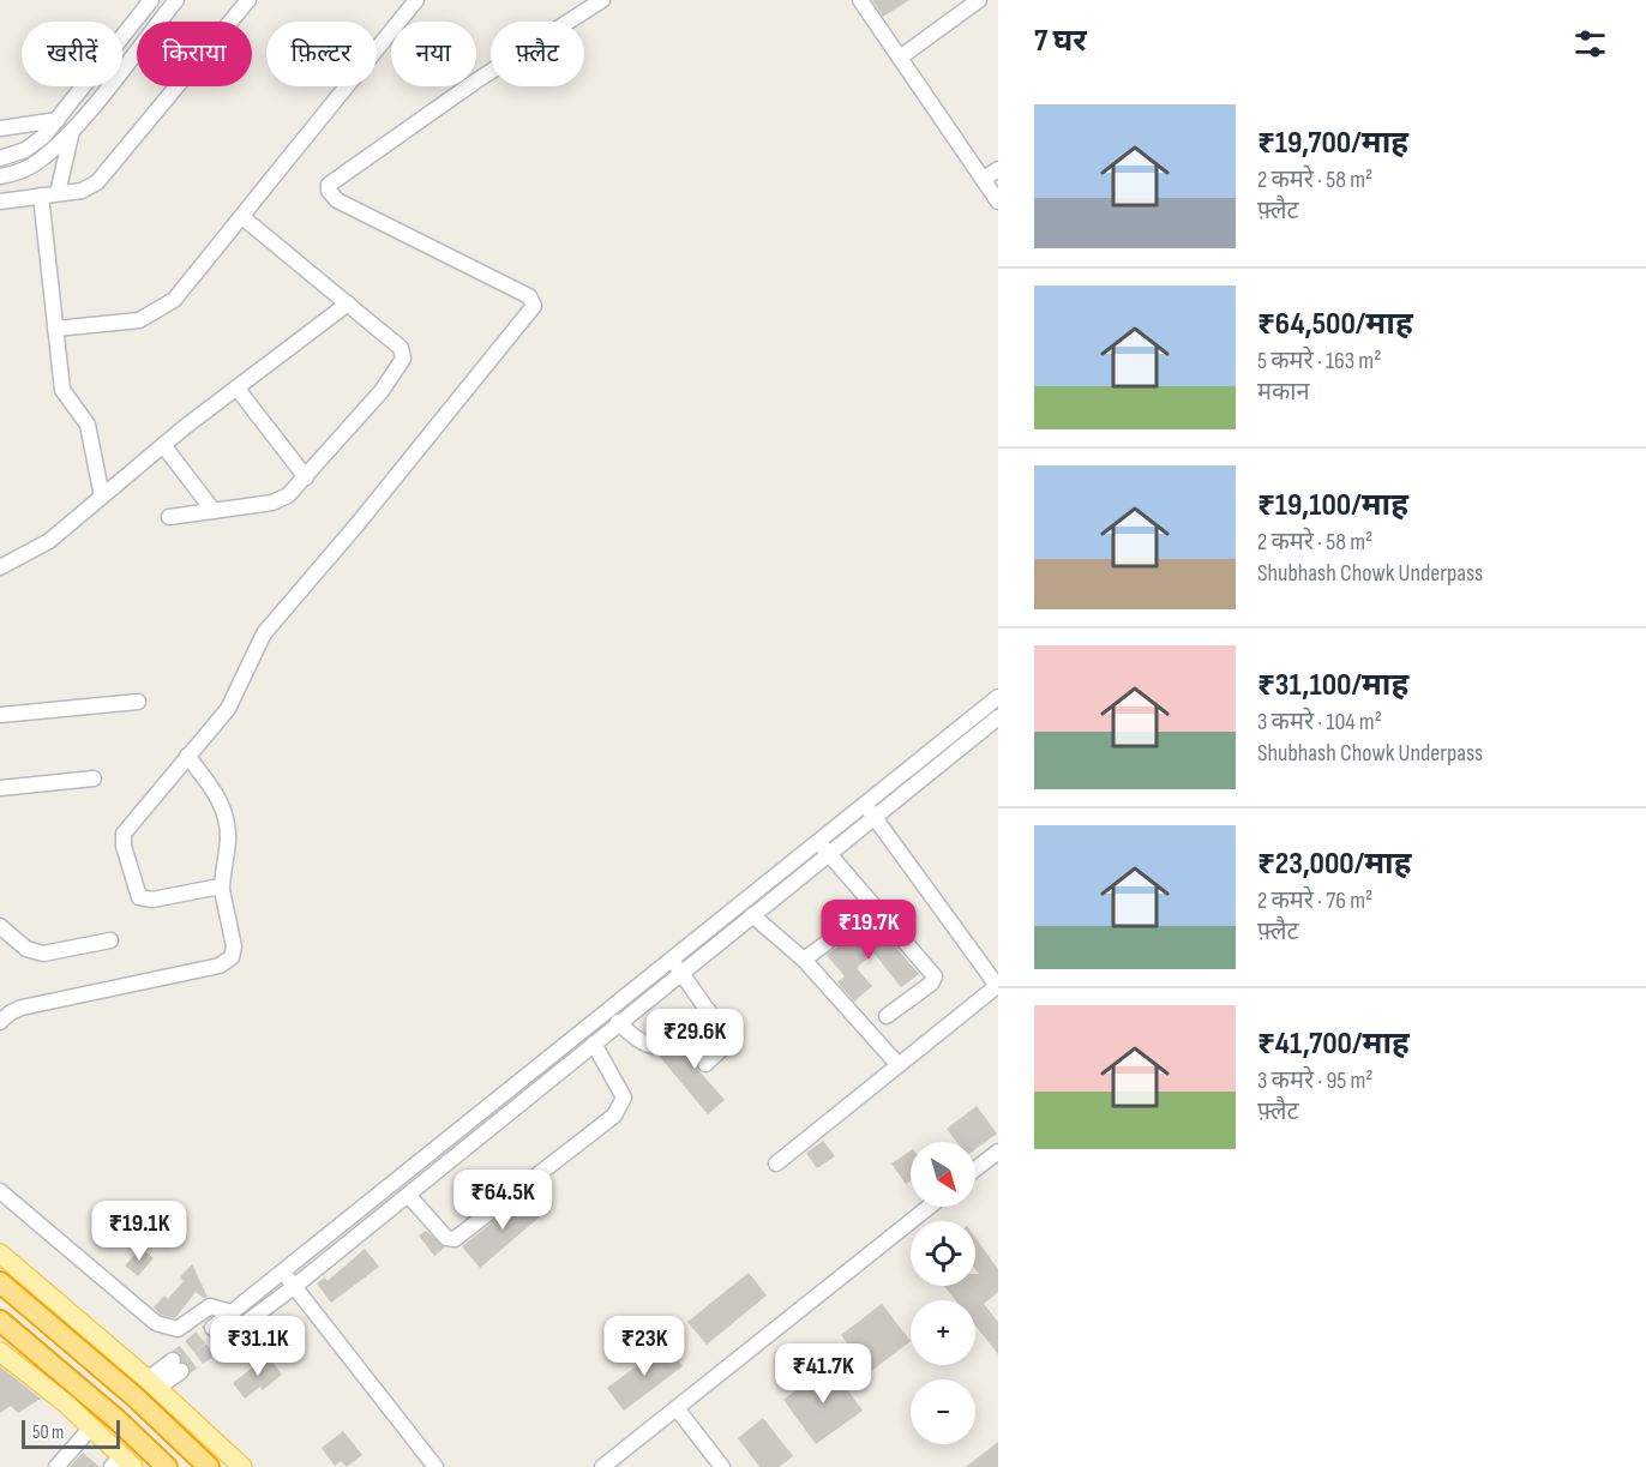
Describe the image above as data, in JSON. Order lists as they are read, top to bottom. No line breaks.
{"scale_bar":"50 m","north":"bottom right","page":{"heading":"7 घर","chip":["खरीदें","किराया","फ़िल्टर","नया","फ़्लैट"],"list":[{"name":"₹19,700/माह","note":"2 कमरे · 58 m² · फ़्लैट"},{"name":"₹64,500/माह","note":"5 कमरे · 163 m² · मकान"},{"name":"₹19,100/माह","note":"2 कमरे · 58 m² · Shubhash Chowk Underpass"},{"name":"₹31,100/माह","note":"3 कमरे · 104 m² · Shubhash Chowk Underpass"},{"name":"₹23,000/माह","note":"2 कमरे · 76 m² · फ़्लैट"},{"name":"₹41,700/माह","note":"3 कमरे · 95 m² · फ़्लैट"}],"price":["₹19.7K","₹29.6K","₹64.5K","₹19.1K","₹31.1K","₹23K","₹41.7K"],"map_buttons":["+","−"],"scale":"50 m"}}
